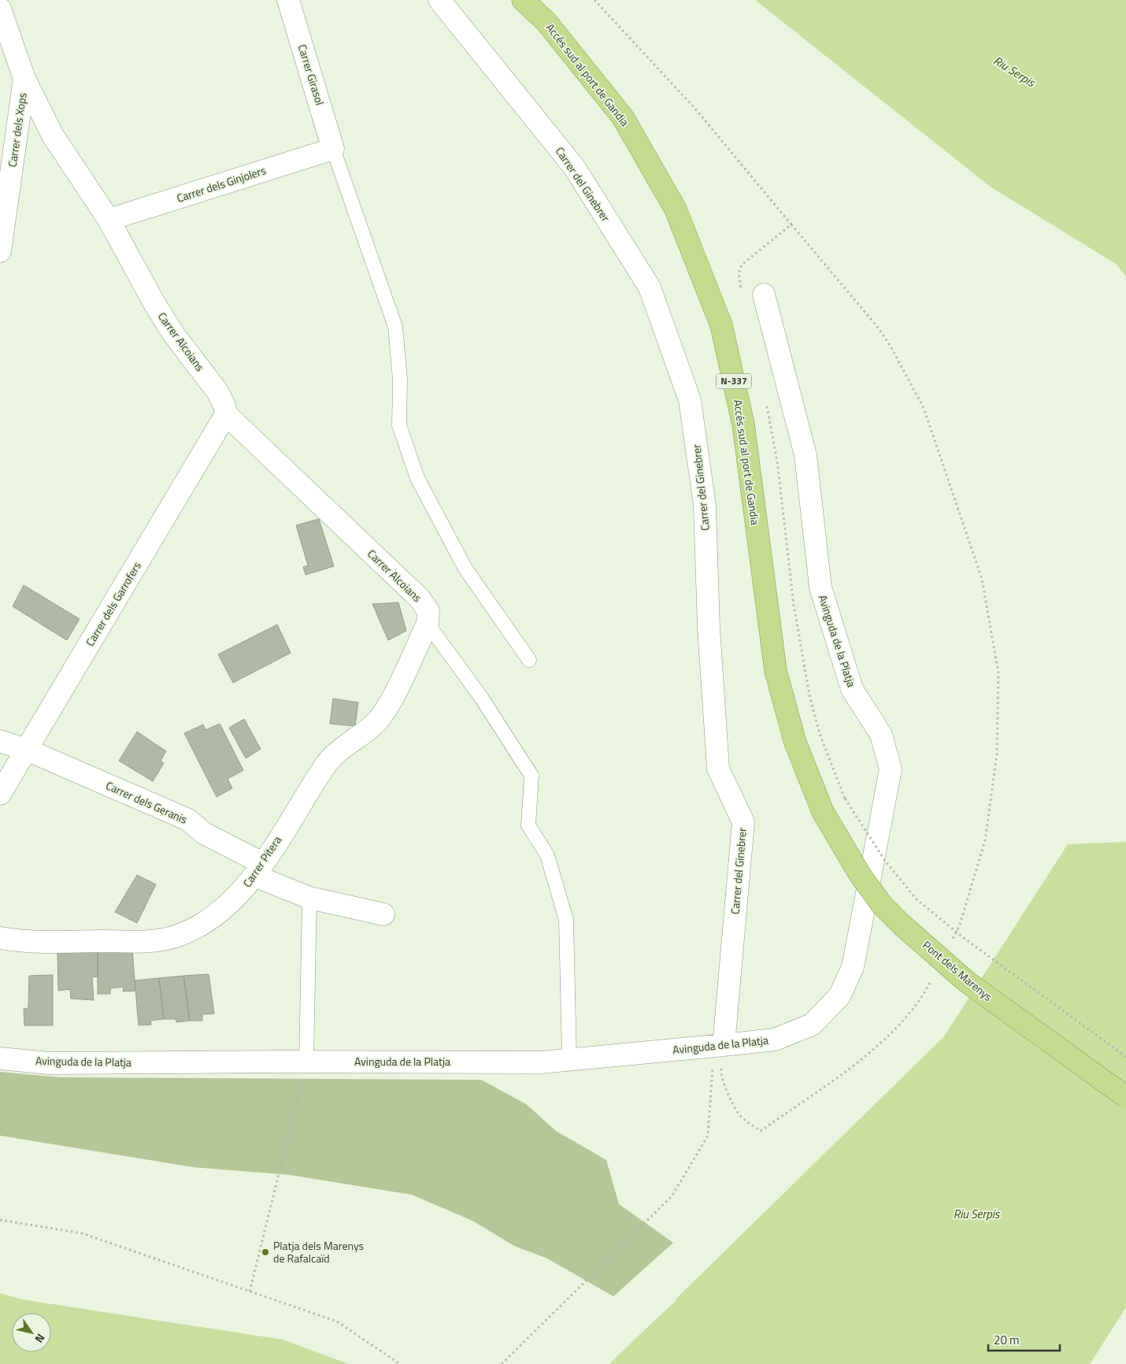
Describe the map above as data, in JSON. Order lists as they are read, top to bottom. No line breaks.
{"streets":{"highway":["Accés sud al port de Gandia","N-337","Pont dels Marenys"],"street":["Carrer Girasol","Carrer dels Xops","Carrer dels Ginjolers","Carrer del Ginebrer","Carrer Alcoians","Carrer dels Garrofers","Avinguda de la Platja","Carrer dels Geranis","Carrer Pitera"]},"crossings":[["Carrer Girasol","Carrer dels Ginjolers"],["Accés sud al port de Gandia","Pont dels Marenys"],["Carrer dels Xops","Carrer Alcoians"],["Carrer dels Ginjolers","Carrer Alcoians"],["Carrer del Ginebrer","Avinguda de la Platja"],["Carrer Alcoians","Carrer dels Garrofers"],["Carrer Alcoians","Carrer Pitera"],["Carrer dels Garrofers","Carrer dels Geranis"],["Carrer dels Geranis","Carrer Pitera"]],"water":["Riu Serpis"],"places":["Platja dels Marenys de Rafalcaïd"],"scale_bar":"20 m","north":"bottom right"}
